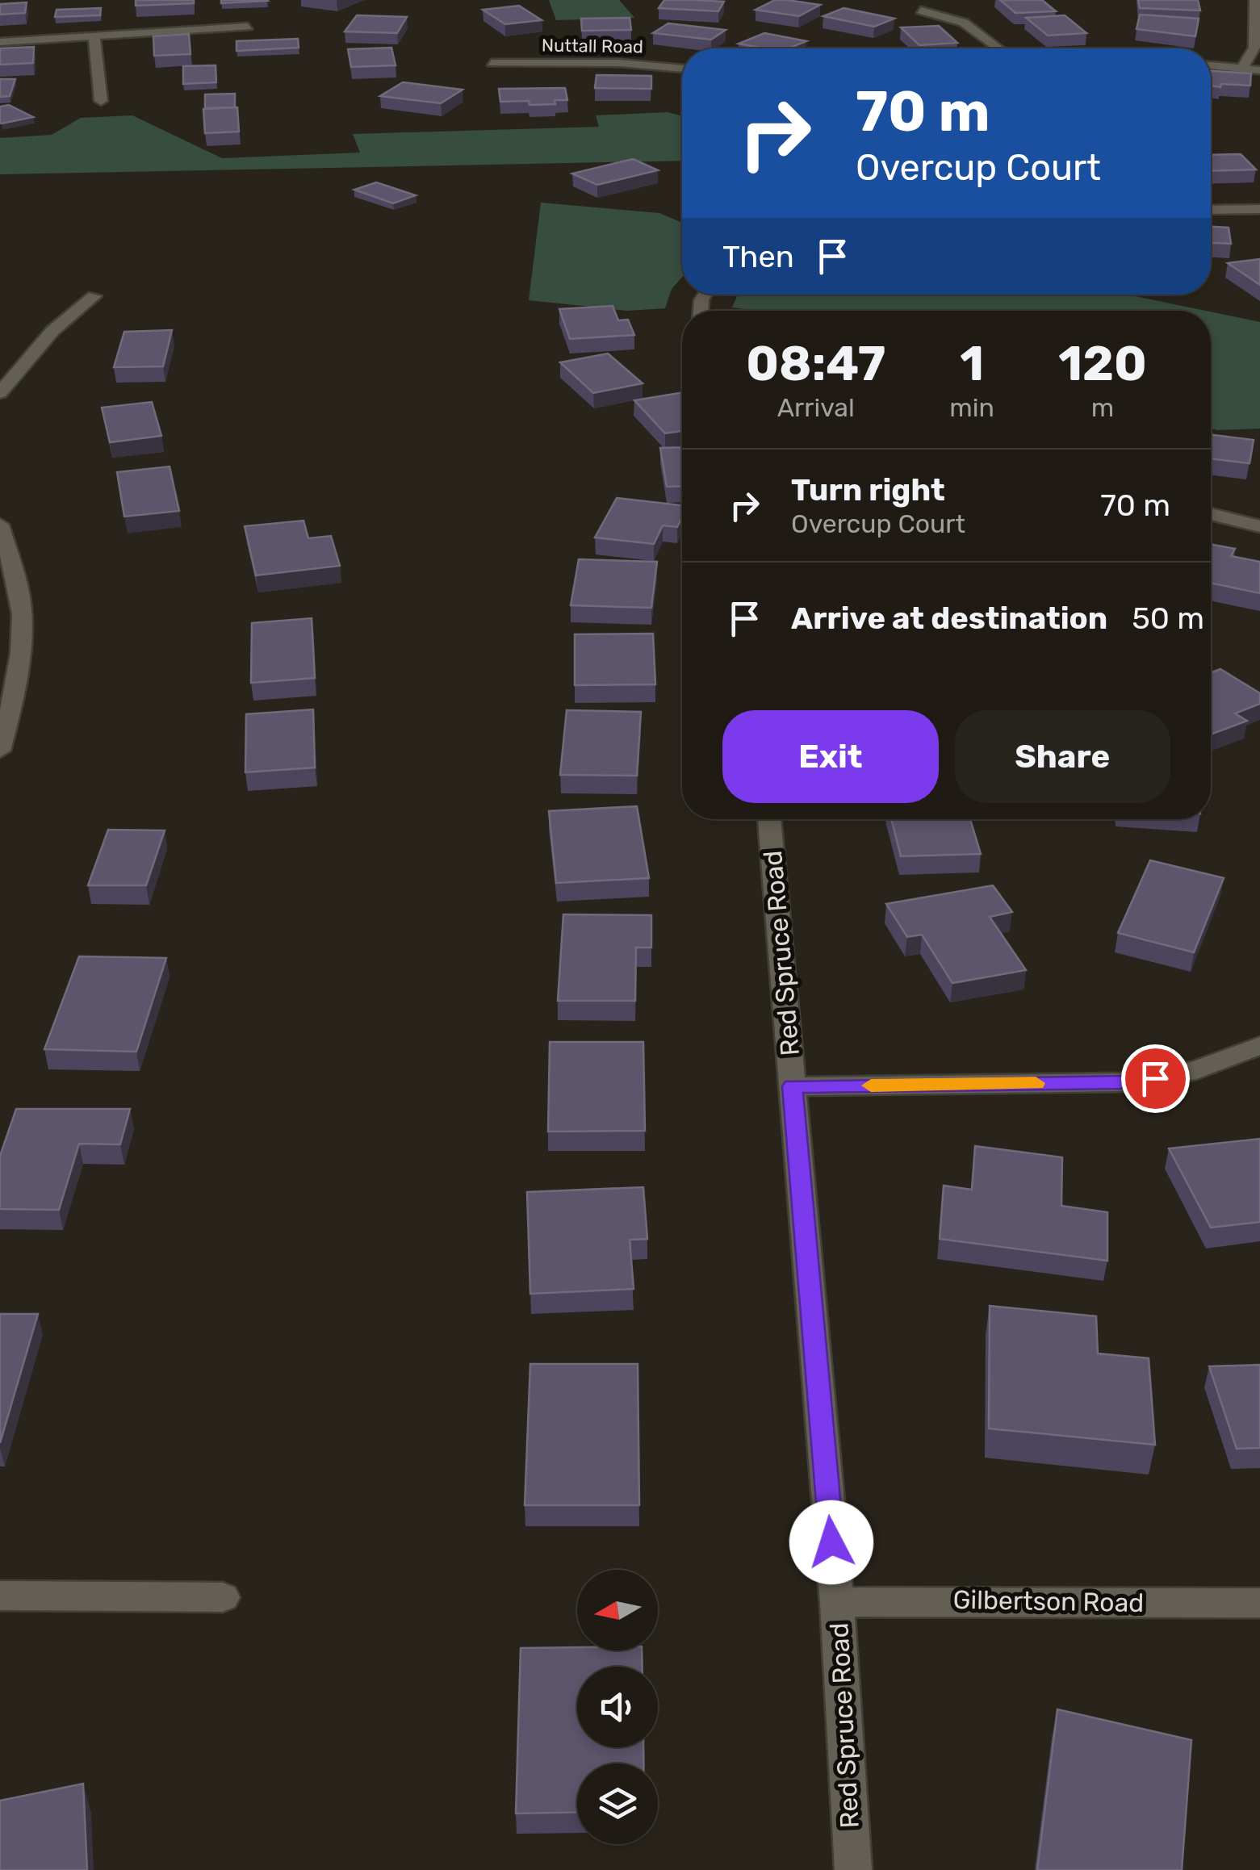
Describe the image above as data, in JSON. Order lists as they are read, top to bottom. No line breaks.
{"streets":{"street":["Nuttall Road","Red Spruce Road","Gilbertson Road"]},"crossings":[["Red Spruce Road","Gilbertson Road"]],"north":"left","page":{"turn":["70 m","Overcup Court"],"then":"Then","eta":["08:47","Arrival","1","min","120","m"],"list":[{"name":"Turn right","note":"Overcup Court","value":"70 m"},{"name":"Arrive at destination","value":"50 m"}],"buttons":["Exit","Share"]}}
